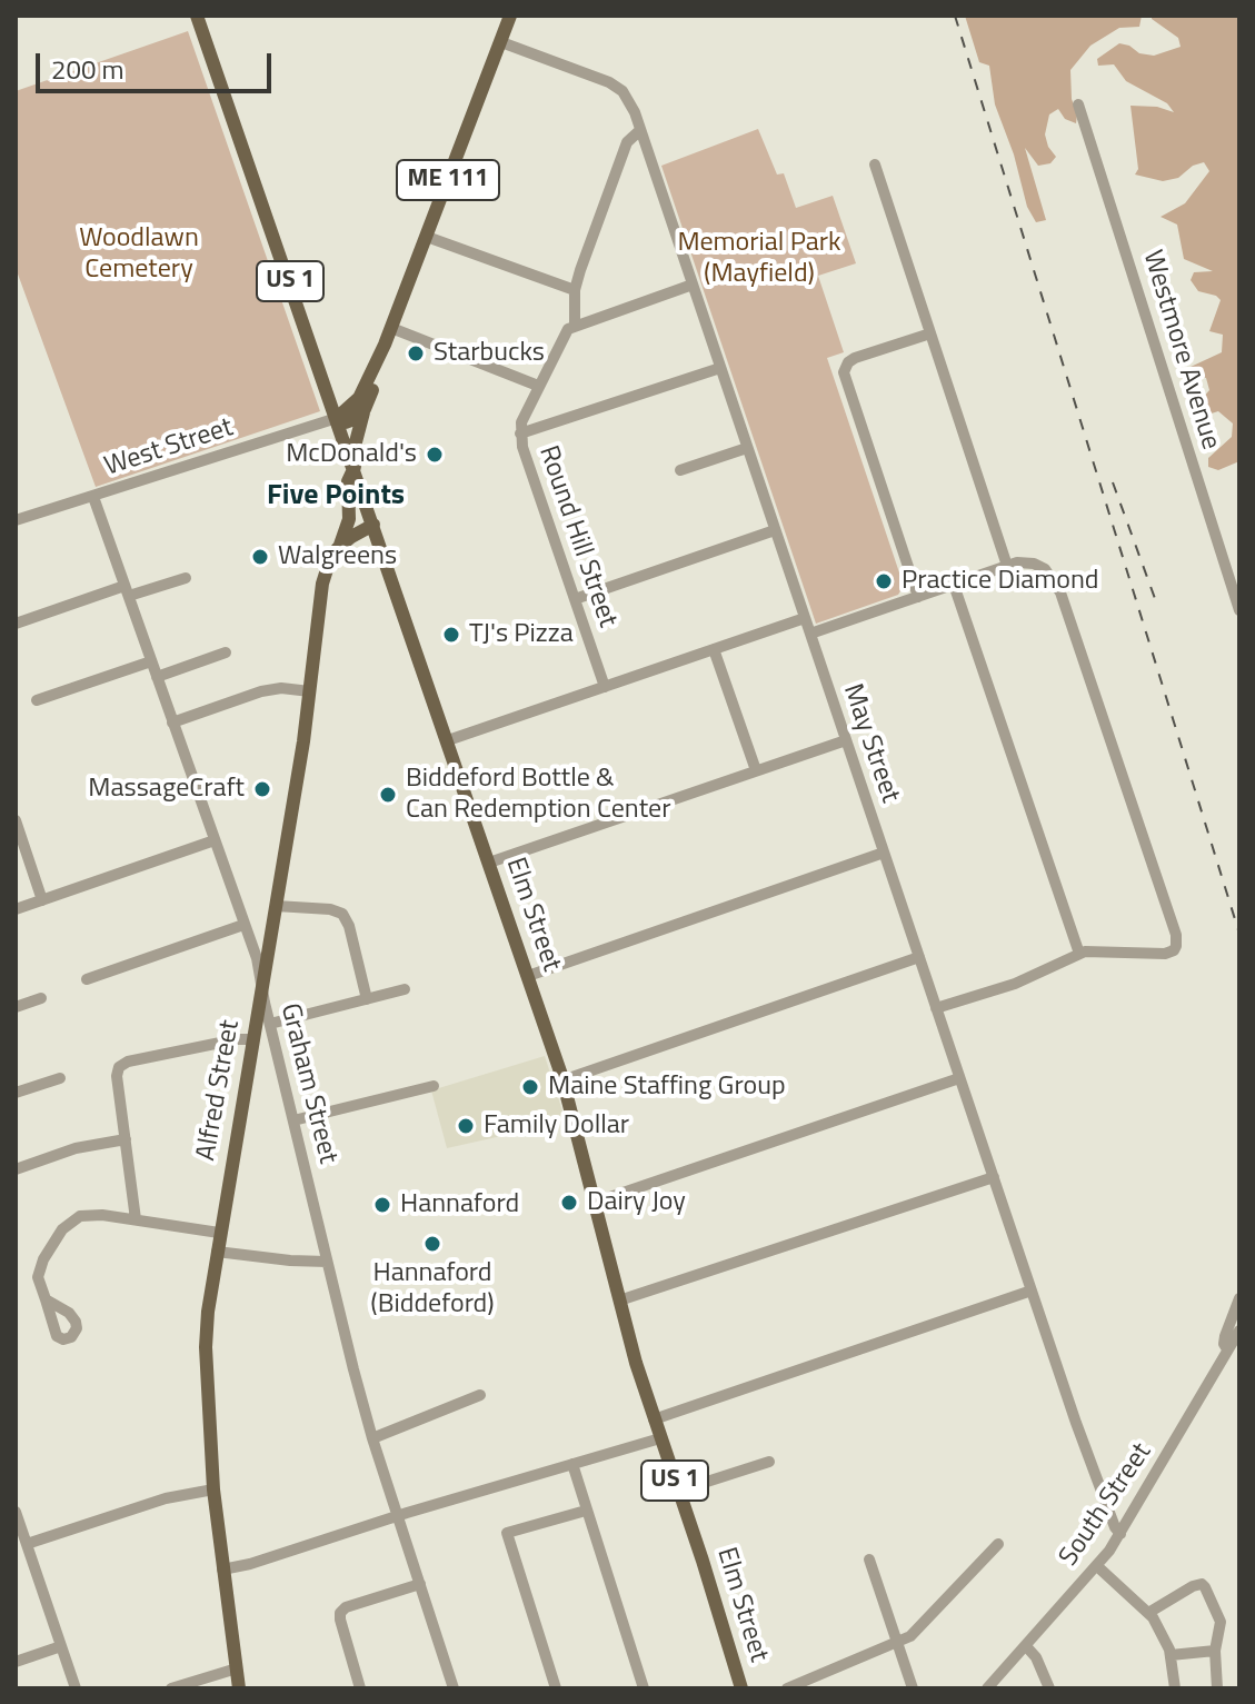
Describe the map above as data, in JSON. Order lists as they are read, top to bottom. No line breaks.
{"streets":{"main road":["ME 111","US 1","Elm Street","Alfred Street"],"street":["Westmore Avenue","West Street","Round Hill Street","May Street","Graham Street","South Street"]},"crossings":[["ME 111","West Street"],["ME 111","May Street"],["ME 111","Elm Street"],["ME 111","Alfred Street"],["West Street","Elm Street"],["West Street","Graham Street"],["May Street","South Street"],["Elm Street","Alfred Street"],["Graham Street","Alfred Street"]],"districts":["Five Points"],"parks":["Woodlawn Cemetery","Memorial Park (Mayfield)"],"places":["Starbucks","McDonald's","Walgreens","Practice Diamond","TJ's Pizza","MassageCraft","Biddeford Bottle & Can Redemption Center","Maine Staffing Group","Family Dollar","Dairy Joy","Hannaford","Hannaford (Biddeford)"],"scale_bar":"200 m"}
